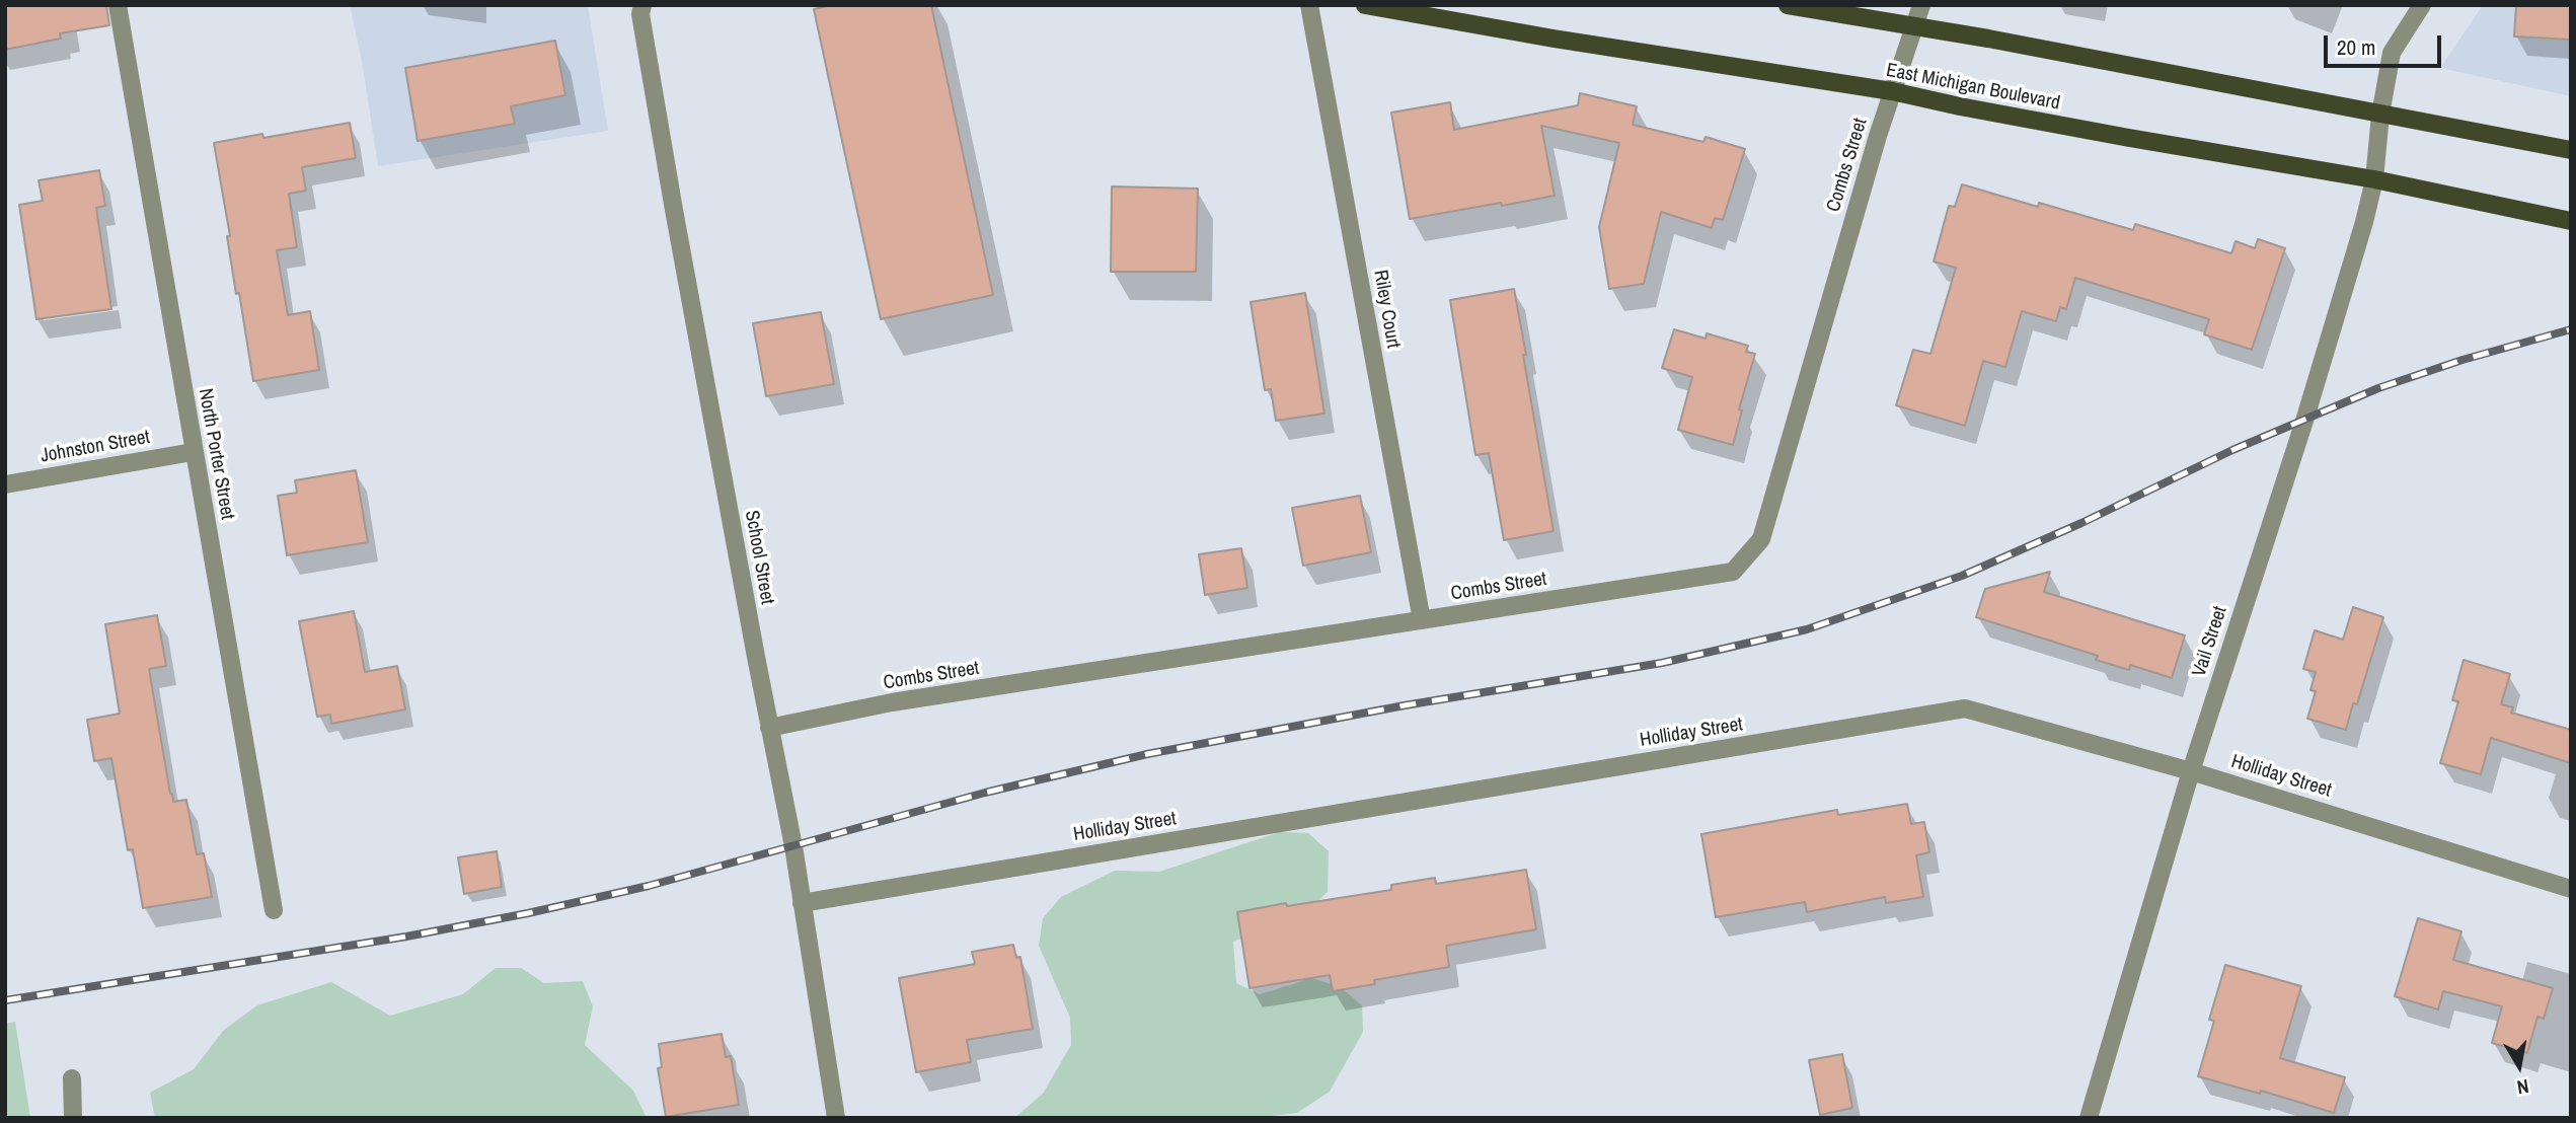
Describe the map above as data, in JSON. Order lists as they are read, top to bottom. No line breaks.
{"streets":{"main road":["East Michigan Boulevard"],"street":["Combs Street","Riley Court","Johnston Street","North Porter Street","School Street","Vail Street","Holliday Street"]},"crossings":[["East Michigan Boulevard","Combs Street"],["East Michigan Boulevard","Vail Street"],["Combs Street","Riley Court"],["Combs Street","School Street"],["Johnston Street","North Porter Street"],["School Street","Holliday Street"],["Vail Street","Holliday Street"]],"scale_bar":"20 m","north":"bottom"}
